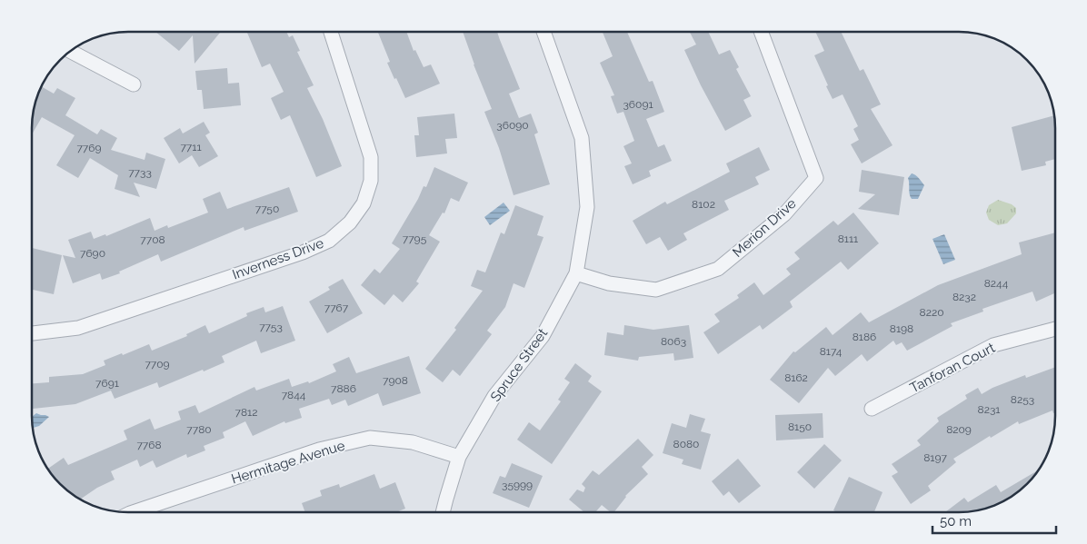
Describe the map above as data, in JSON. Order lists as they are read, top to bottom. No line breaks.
{"streets":{"street":["Merion Drive","Inverness Drive","Spruce Street","Tanforan Court","Hermitage Avenue"]},"crossings":[["Merion Drive","Spruce Street"],["Spruce Street","Hermitage Avenue"]],"house_numbers":["36091","36090","7711","7769","7733","8102","7750","7795","8111","7708","7690","8244","8232","7767","8220","7753","8198","8186","8063","8174","7709","8162","7908","7691","7886","7844","8253","8231","7812","8150","7780","8209","8080","7768","8197","35999"],"scale_bar":"50 m"}
